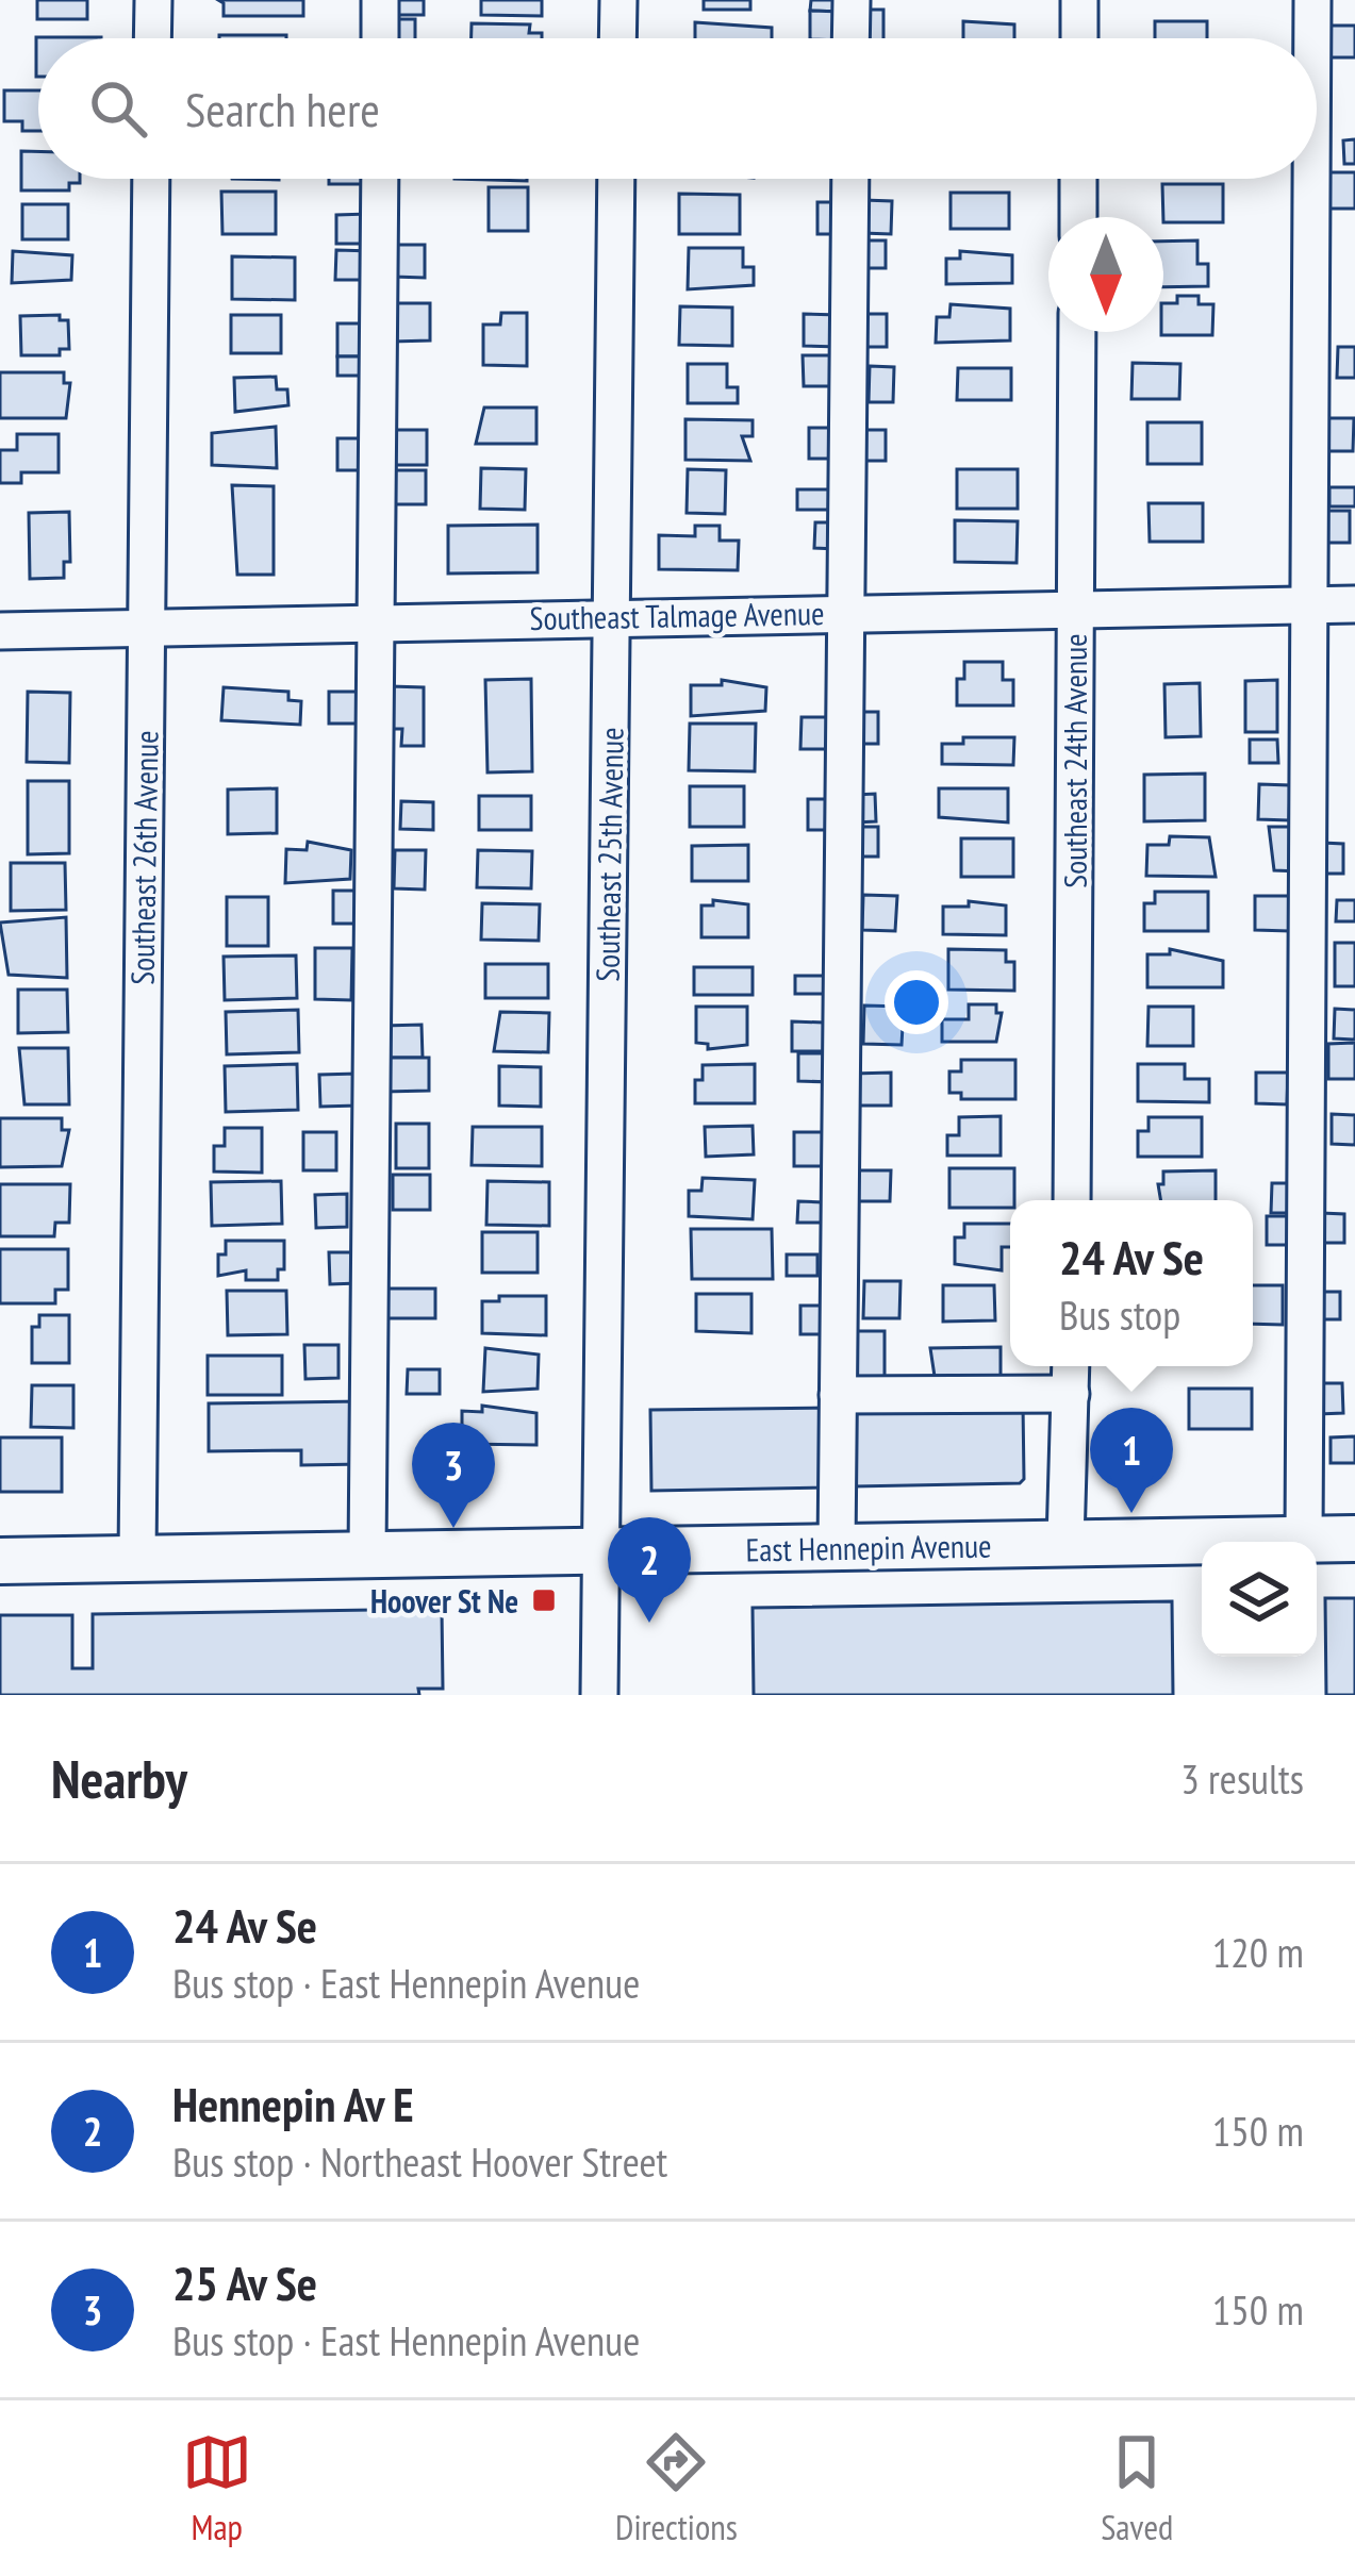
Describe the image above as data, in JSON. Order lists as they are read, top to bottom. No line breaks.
{"streets":{"main road":["East Hennepin Avenue"],"street":["Southeast Talmage Avenue","Southeast 24th Avenue","Southeast 25th Avenue","Southeast 26th Avenue"]},"crossings":[["Southeast Talmage Avenue","Southeast 24th Avenue"],["Southeast Talmage Avenue","Southeast 25th Avenue"],["Southeast Talmage Avenue","Southeast 26th Avenue"],["Southeast 25th Avenue","East Hennepin Avenue"],["Southeast 26th Avenue","East Hennepin Avenue"]],"places":{"transit":["Hoover St Ne"]},"north":"bottom","page":{"search":"Search here","popup":["24 Av Se","Bus stop"],"pins":["1","3","2"],"heading":["Nearby","3 results"],"list":[{"mark":"1","name":"24 Av Se","note":"Bus stop · East Hennepin Avenue","value":"120 m"},{"mark":"2","name":"Hennepin Av E","note":"Bus stop · Northeast Hoover Street","value":"150 m"},{"mark":"3","name":"25 Av Se","note":"Bus stop · East Hennepin Avenue","value":"150 m"}],"nav":["Map","Directions","Saved"]}}
